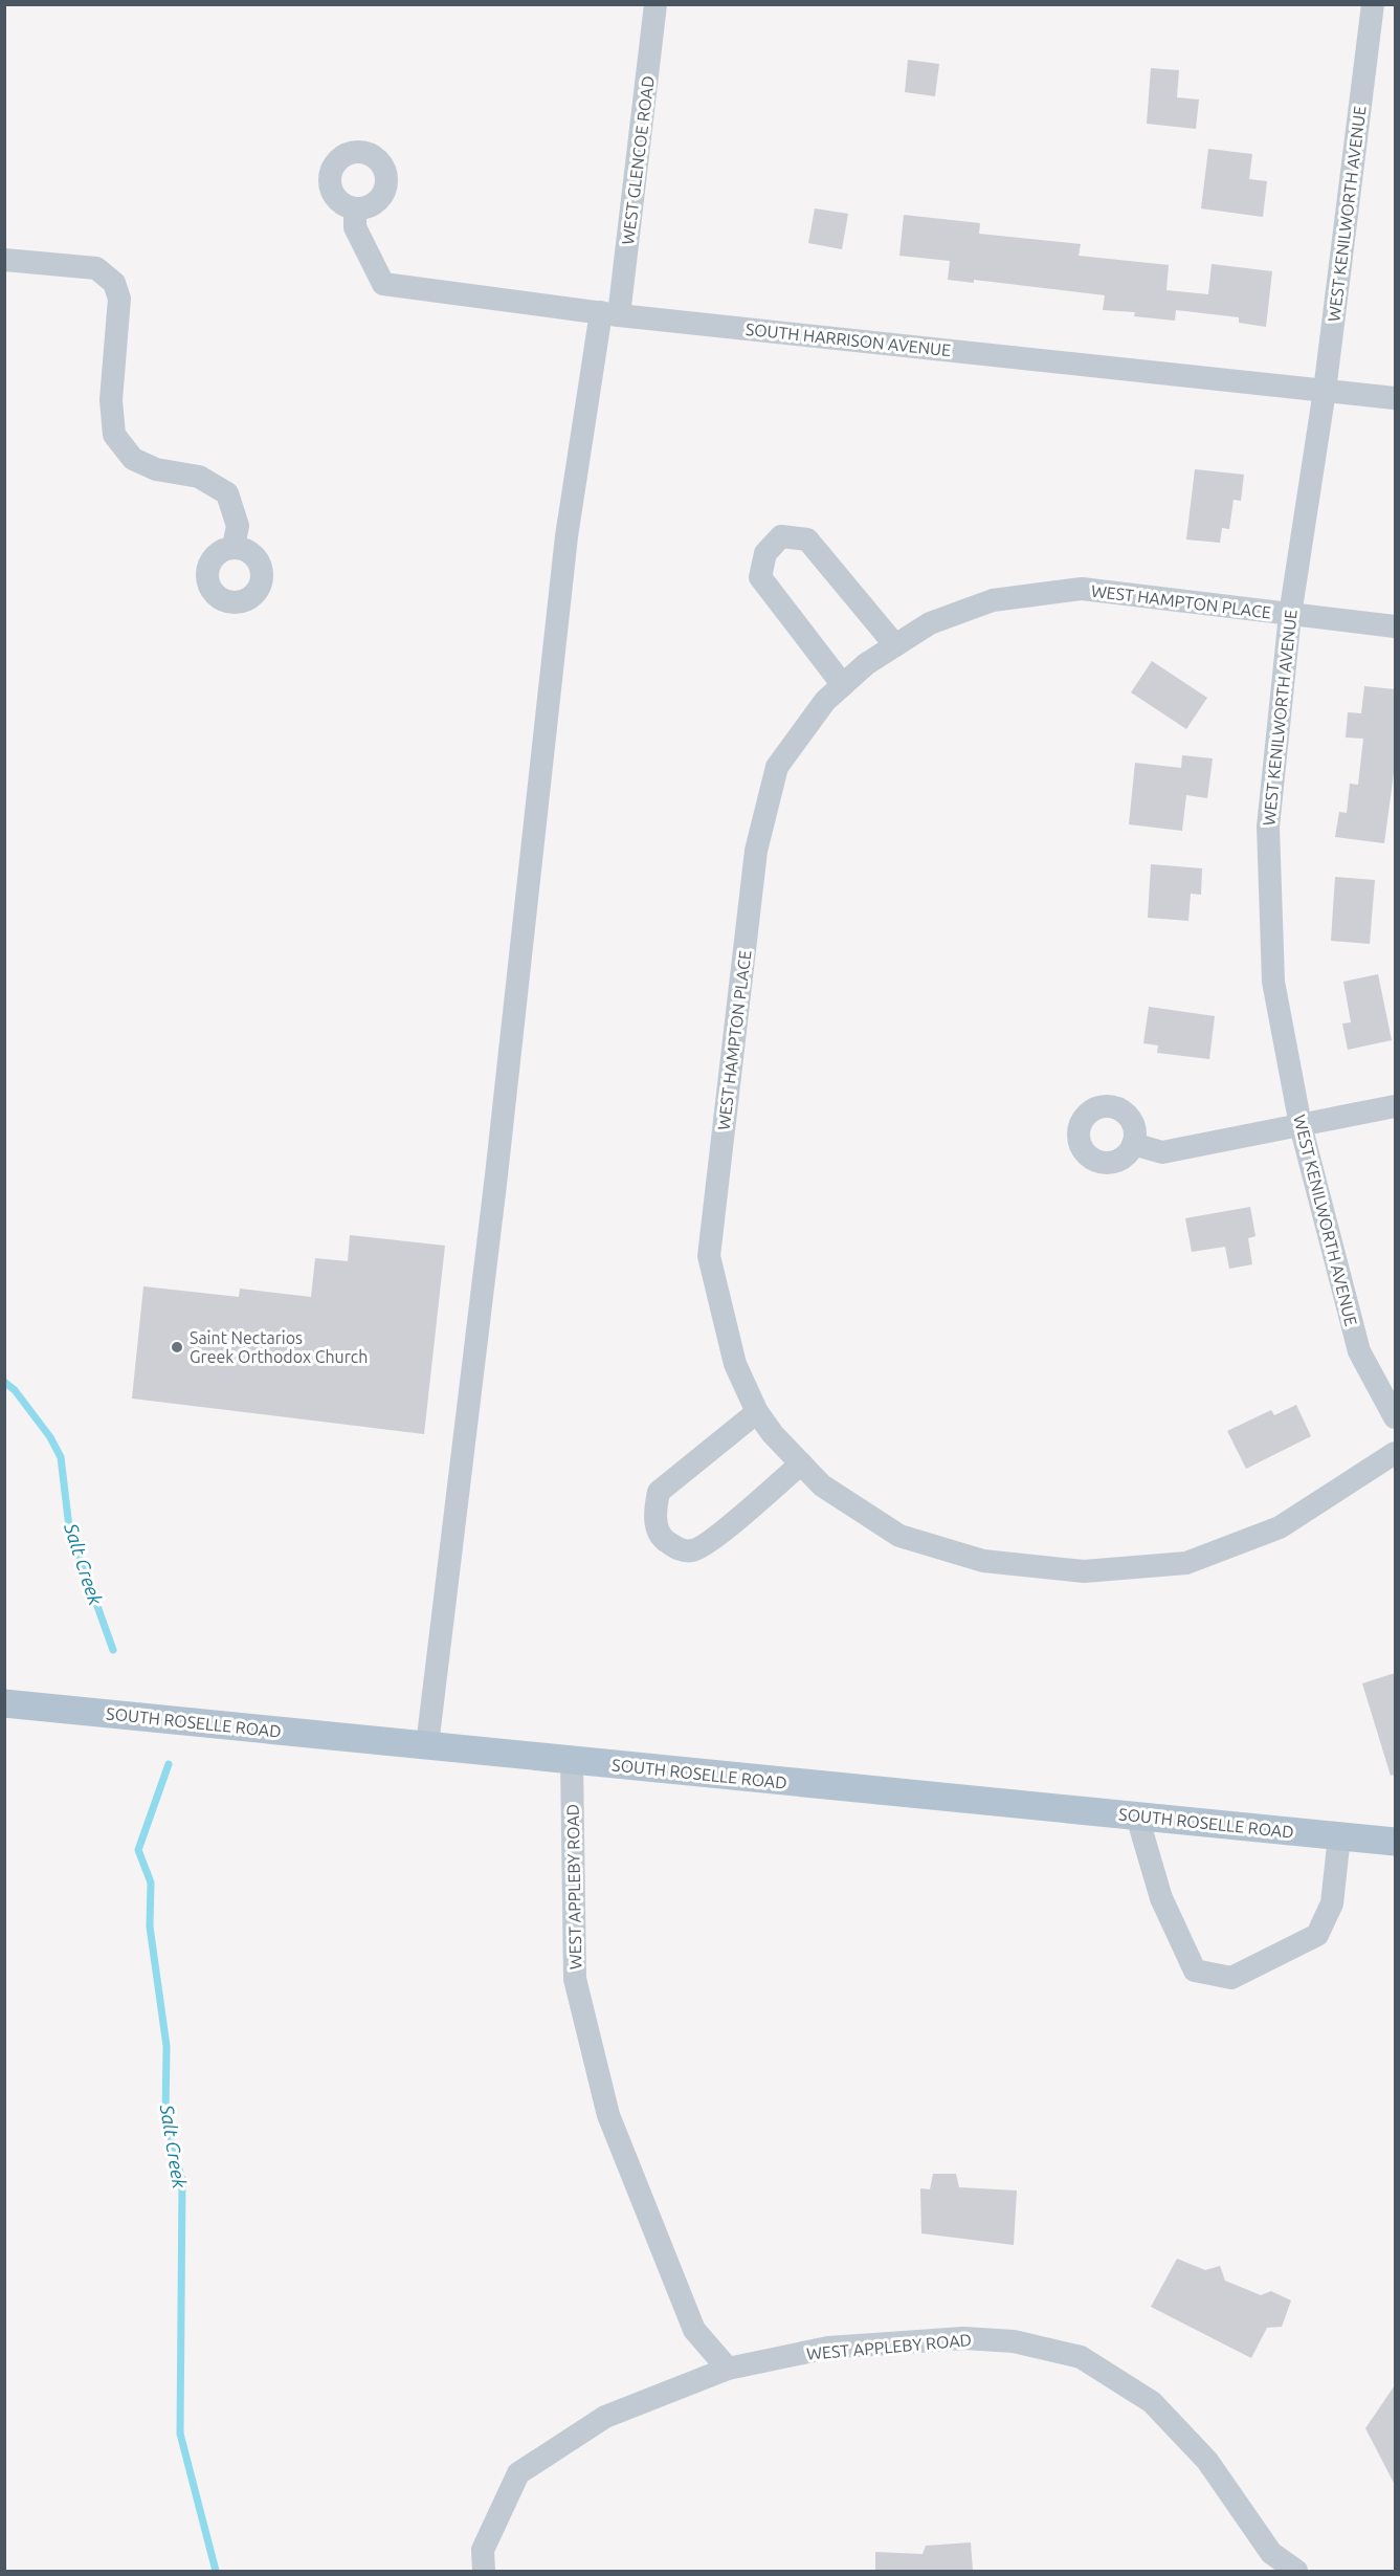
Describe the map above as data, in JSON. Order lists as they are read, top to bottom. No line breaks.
{"streets":{"main road":["SOUTH ROSELLE ROAD"],"street":["WEST GLENCOE ROAD","WEST KENILWORTH AVENUE","SOUTH HARRISON AVENUE","WEST HAMPTON PLACE","WEST APPLEBY ROAD"]},"crossings":[["WEST GLENCOE ROAD","SOUTH HARRISON AVENUE"],["WEST GLENCOE ROAD","SOUTH ROSELLE ROAD"],["WEST KENILWORTH AVENUE","SOUTH HARRISON AVENUE"],["WEST KENILWORTH AVENUE","WEST HAMPTON PLACE"],["SOUTH ROSELLE ROAD","WEST APPLEBY ROAD"]],"water":["Salt Creek"],"places":["Saint Nectarios Greek Orthodox Church"]}
